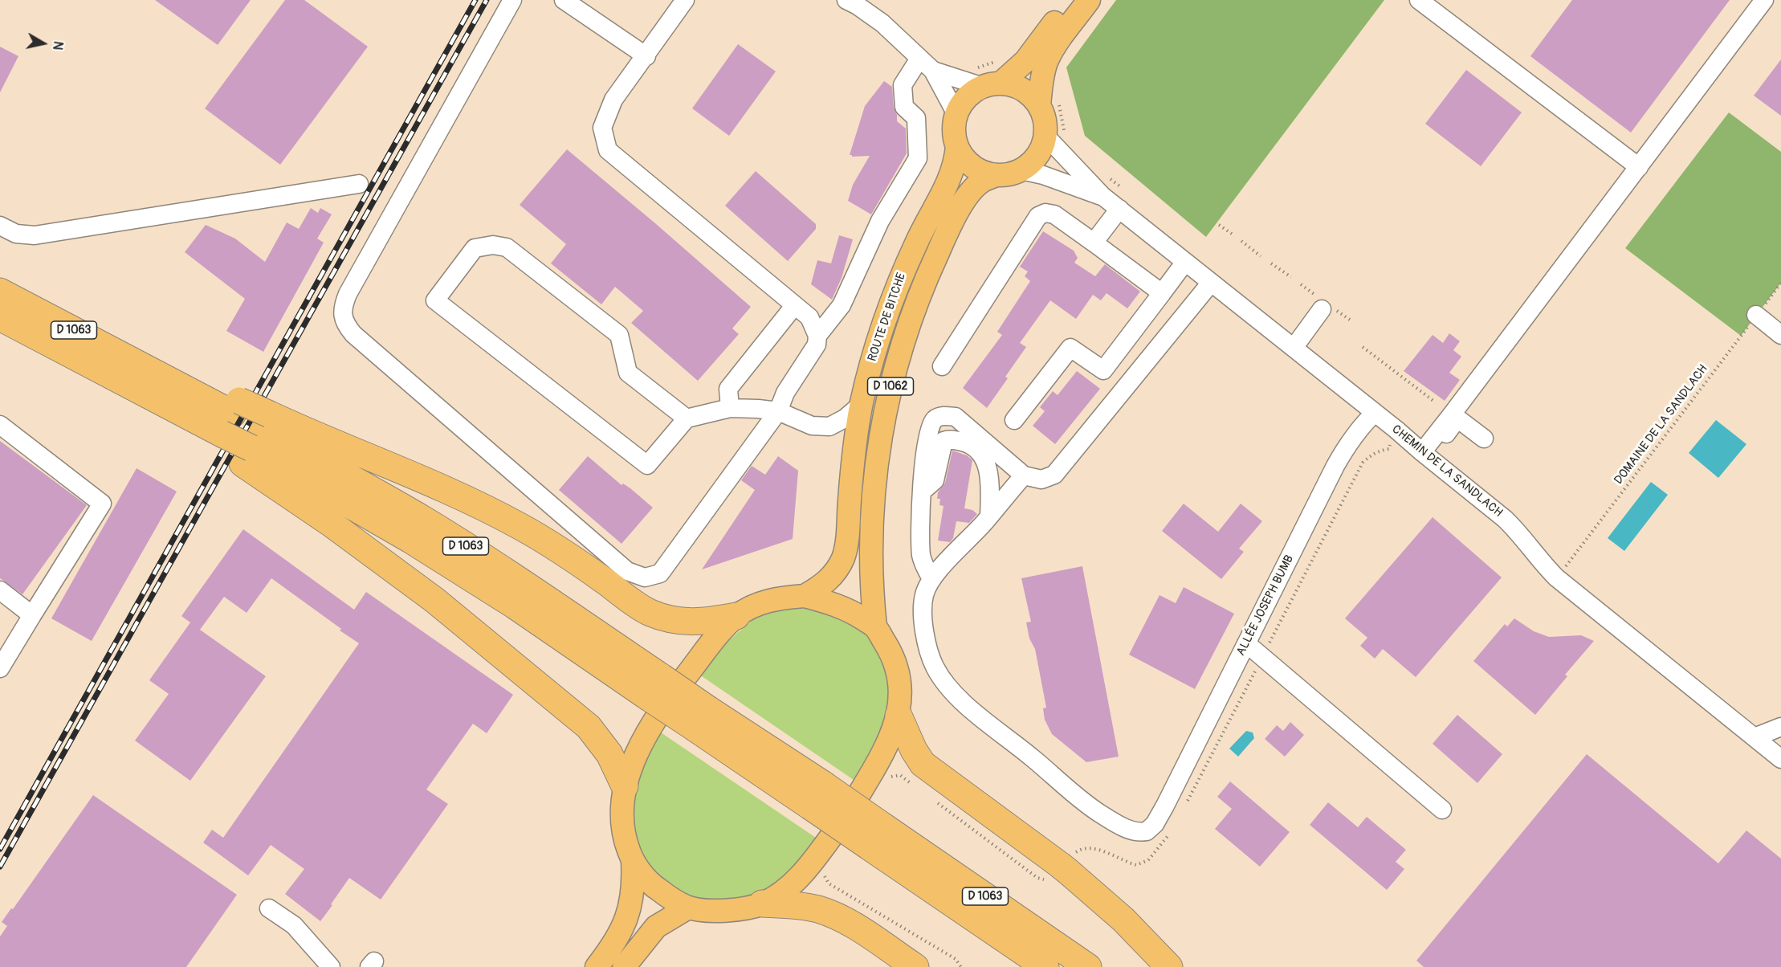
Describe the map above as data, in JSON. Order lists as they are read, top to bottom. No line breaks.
{"streets":{"highway":["D 1063"],"main road":["ROUTE DE BITCHE","D 1062"],"street":["CHEMIN DE LA SANDLACH","ALLÉE JOSEPH BUMB"],"path":["DOMAINE DE LA SANDLACH"]},"crossings":[["ROUTE DE BITCHE","CHEMIN DE LA SANDLACH"],["DOMAINE DE LA SANDLACH","CHEMIN DE LA SANDLACH"],["CHEMIN DE LA SANDLACH","ALLÉE JOSEPH BUMB"]],"north":"right"}
